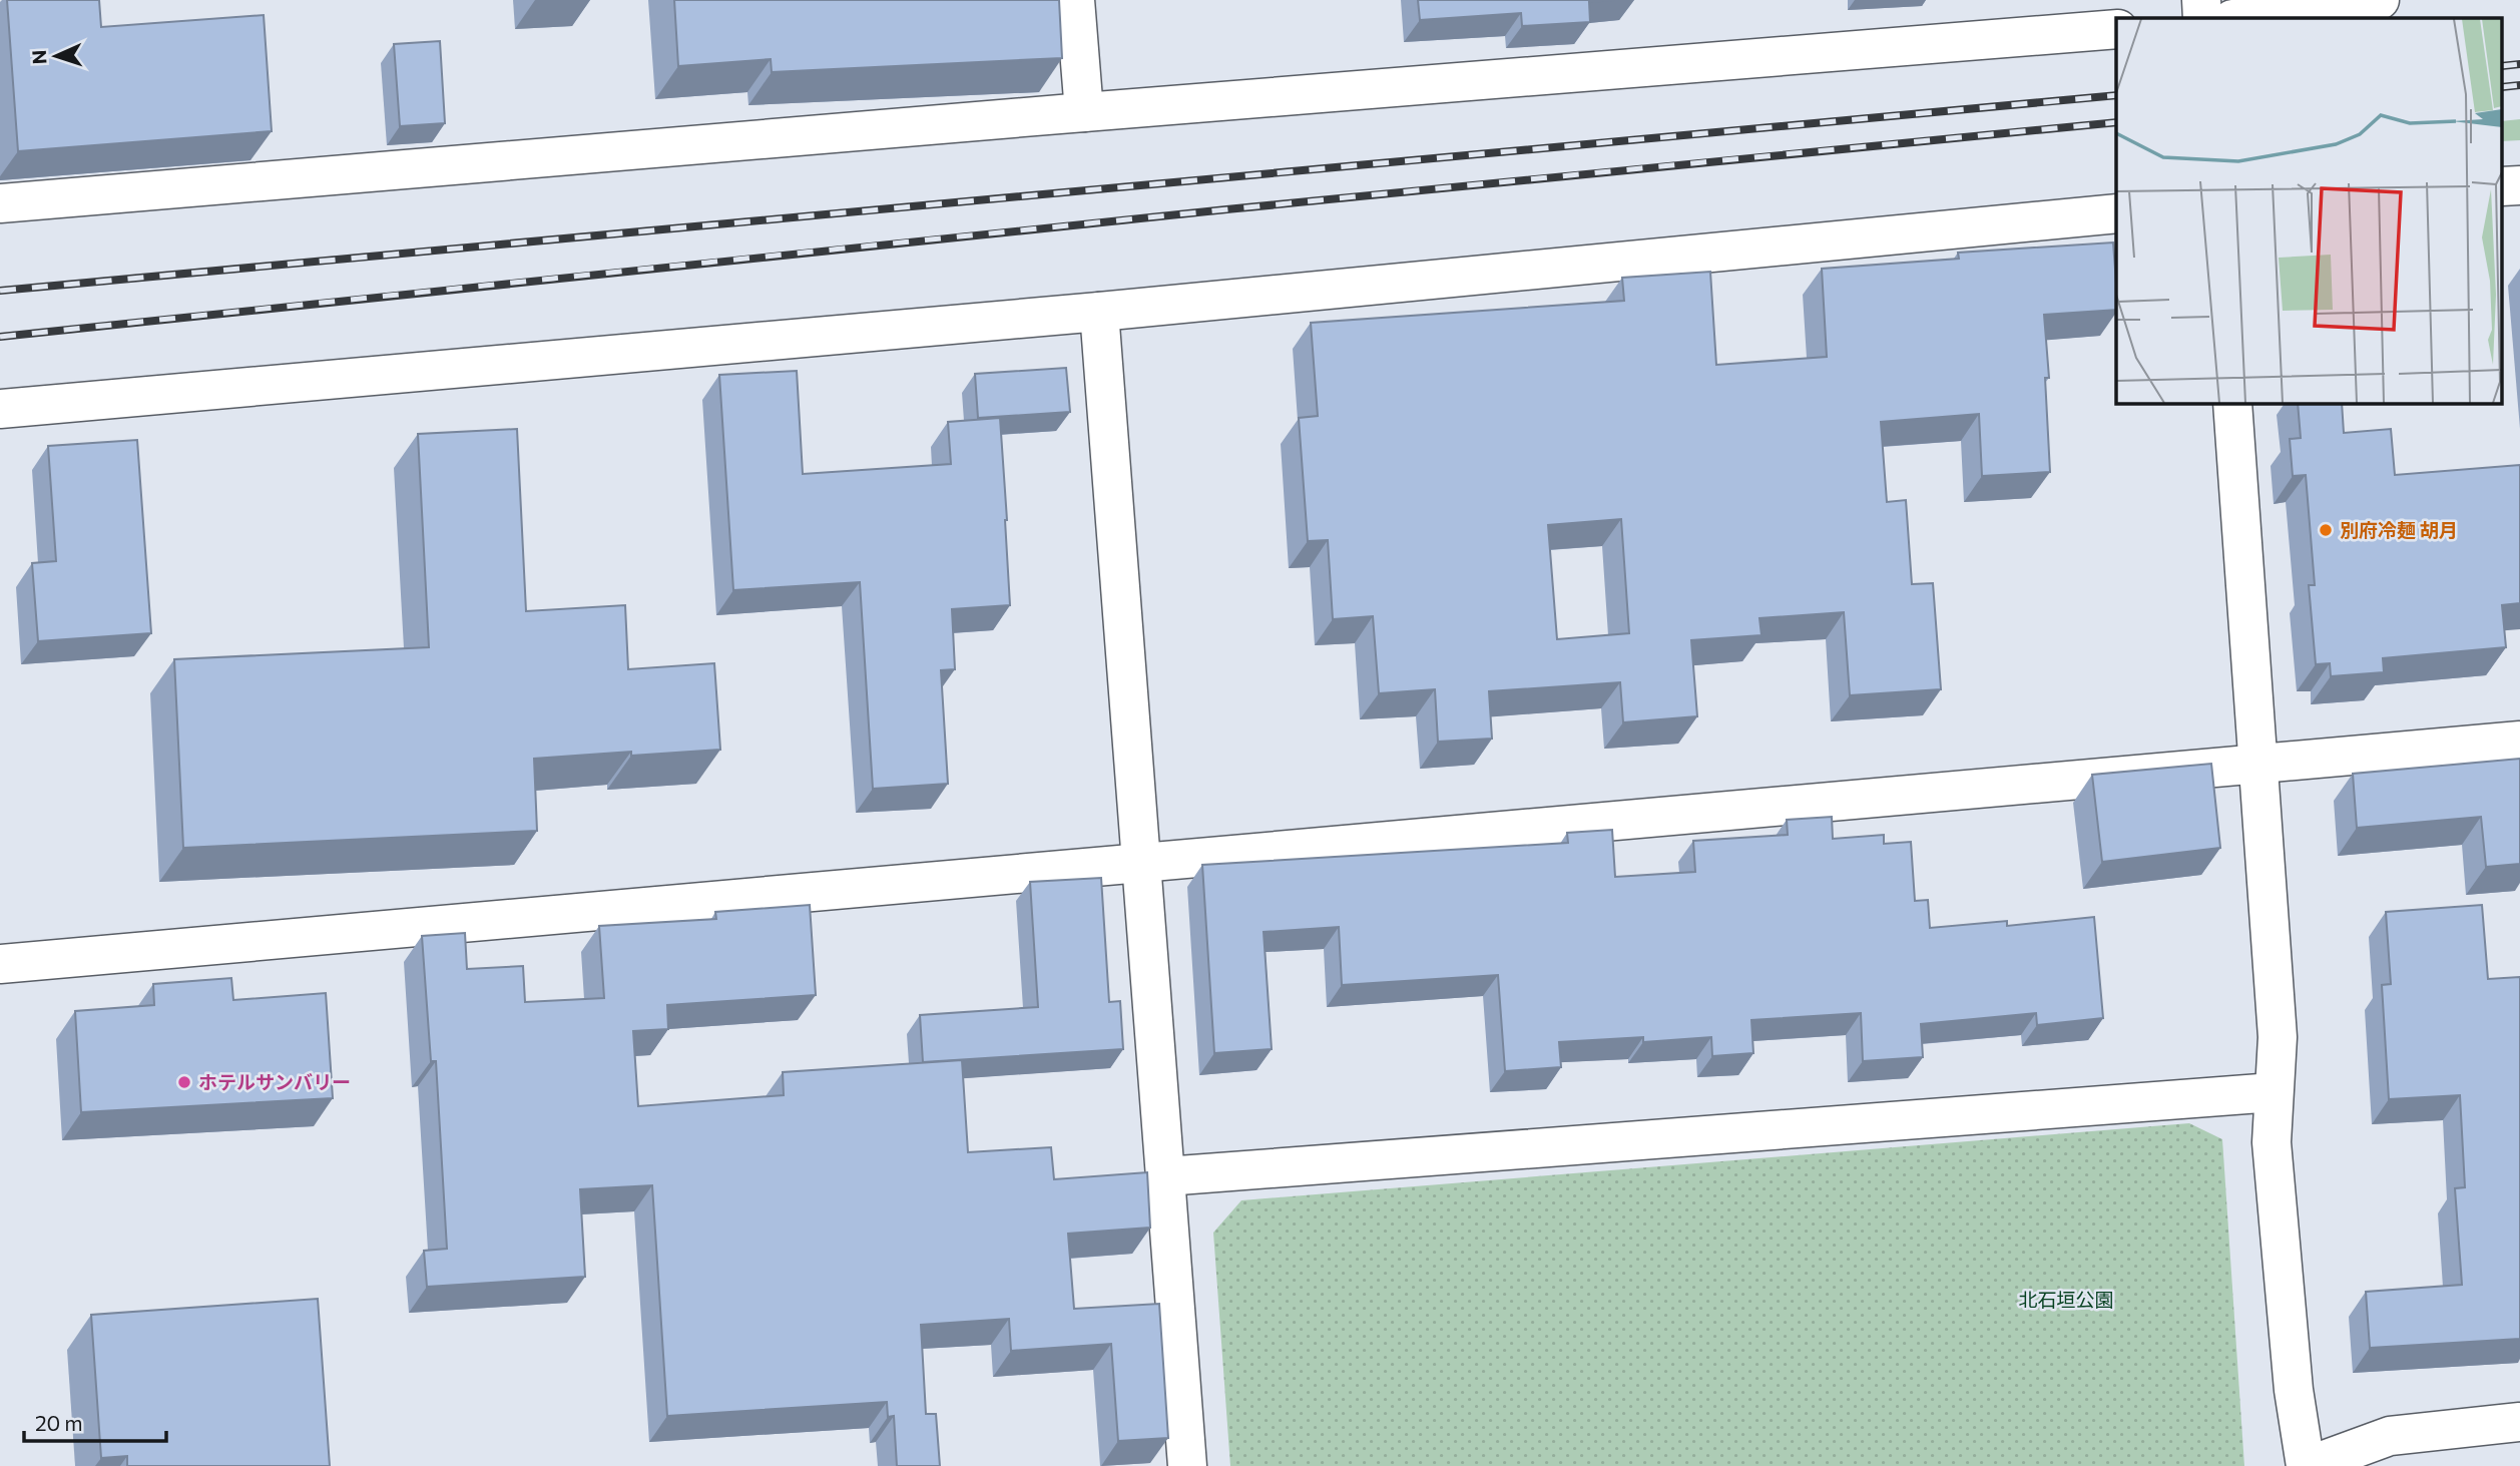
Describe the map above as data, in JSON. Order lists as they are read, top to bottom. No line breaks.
{"parks":["北石垣公園"],"places":["別府冷麺 胡月","ホテルサンバリー"],"scale_bar":"20 m","north":"left"}
